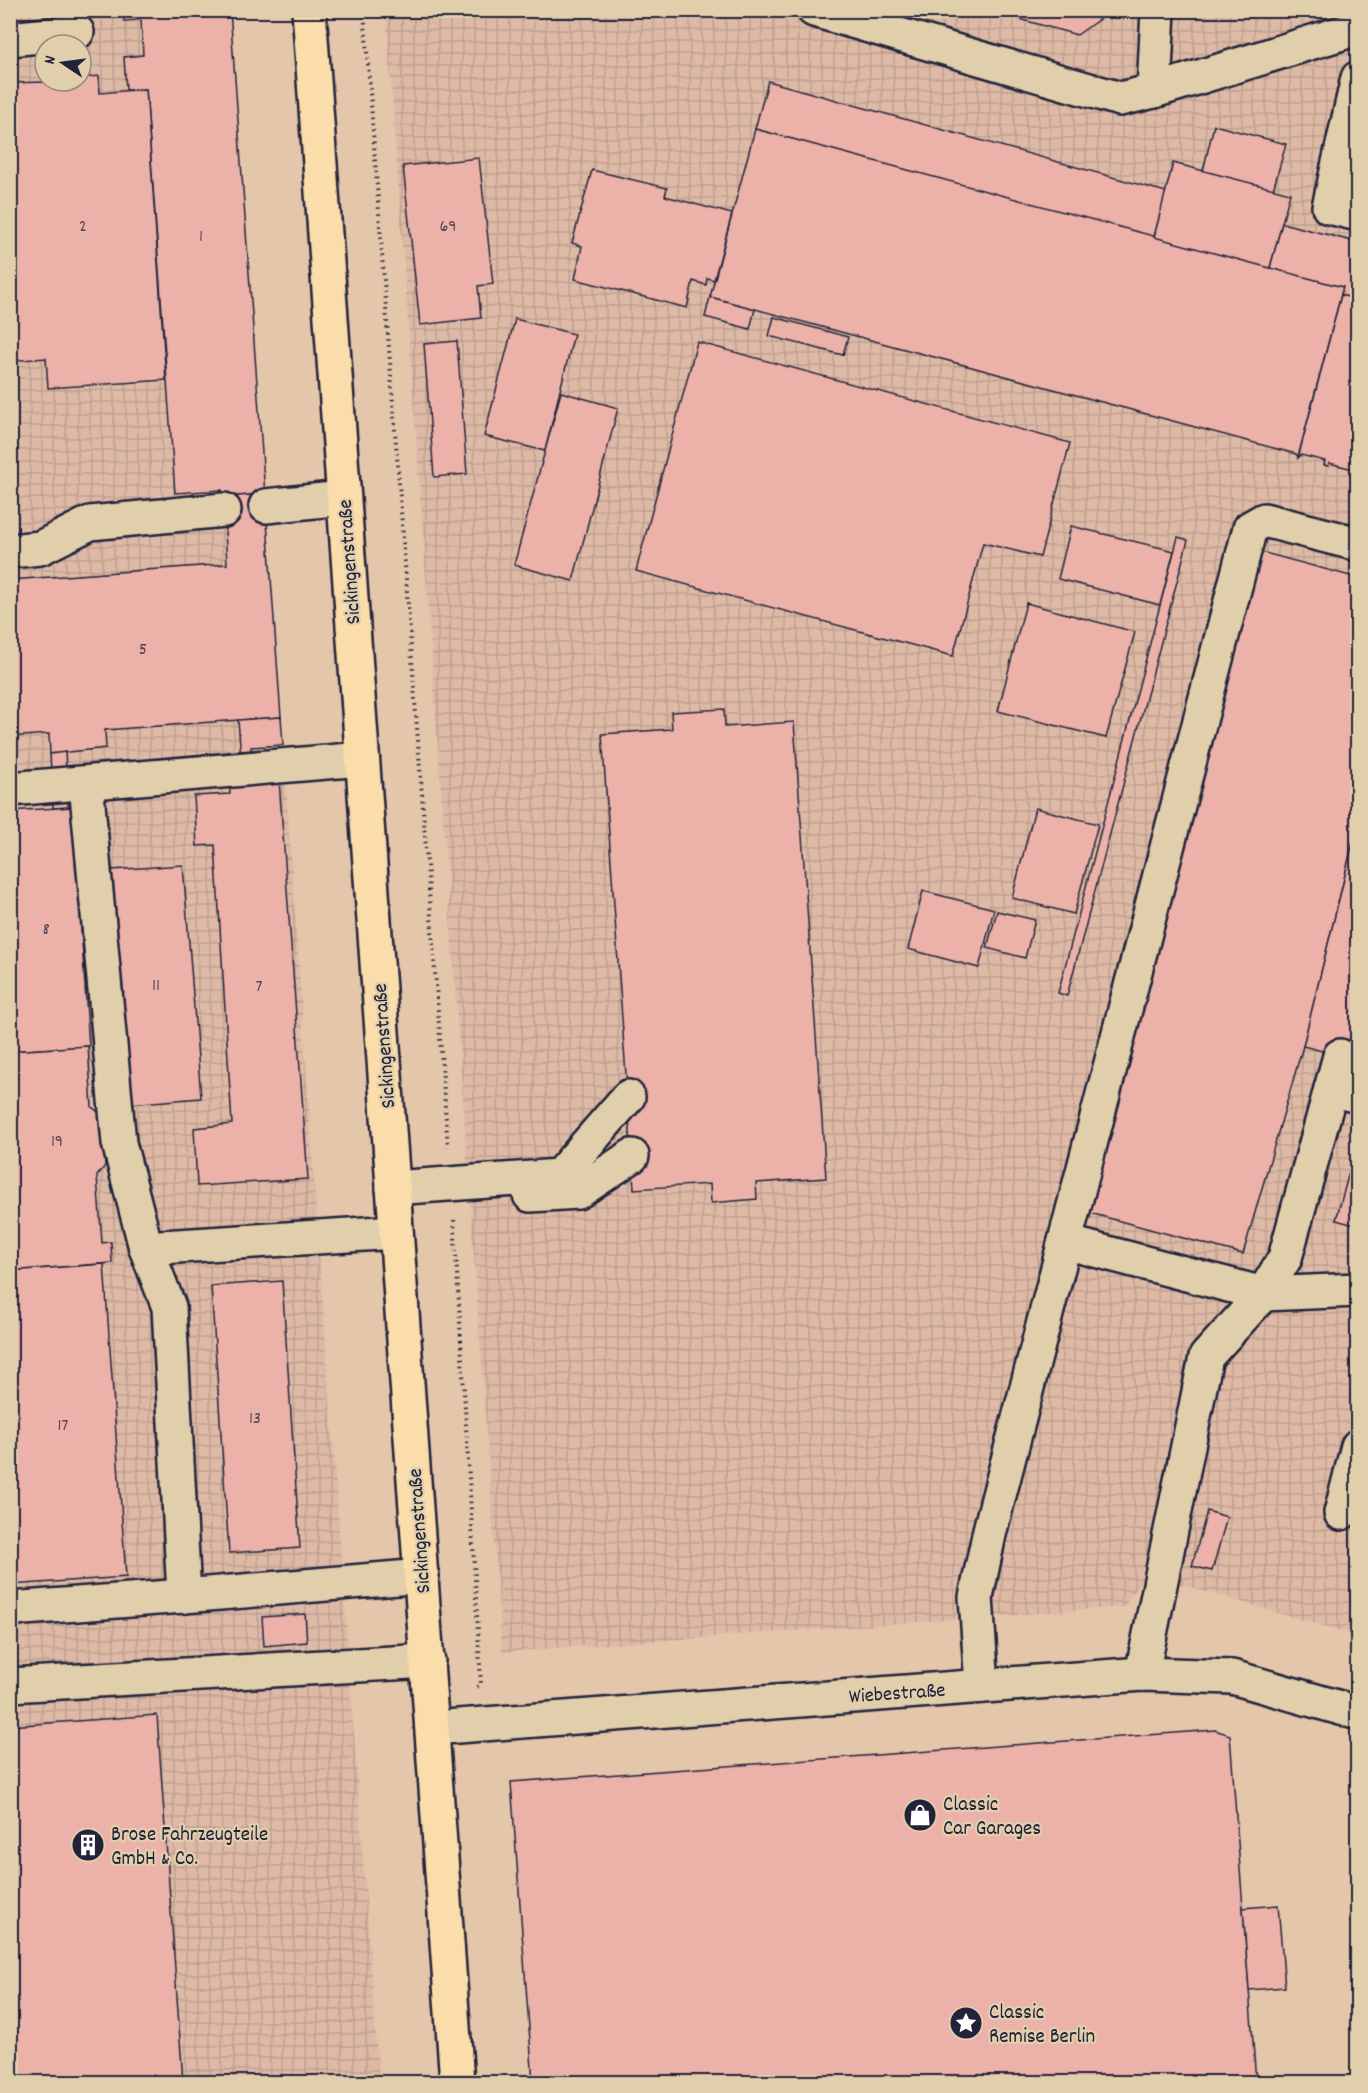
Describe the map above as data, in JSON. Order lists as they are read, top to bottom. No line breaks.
{"streets":{"main road":["Sickingenstraße"],"street":["Wiebestraße"]},"crossings":[["Sickingenstraße","Wiebestraße"]],"places":{"shop":["Classic Car Garages"],"building":["Brose Fahrzeugteile GmbH & Co."],"place":["Classic Remise Berlin"]},"house_numbers":["2","69","1","5","8","11","7","19","13","17"],"north":"left"}
